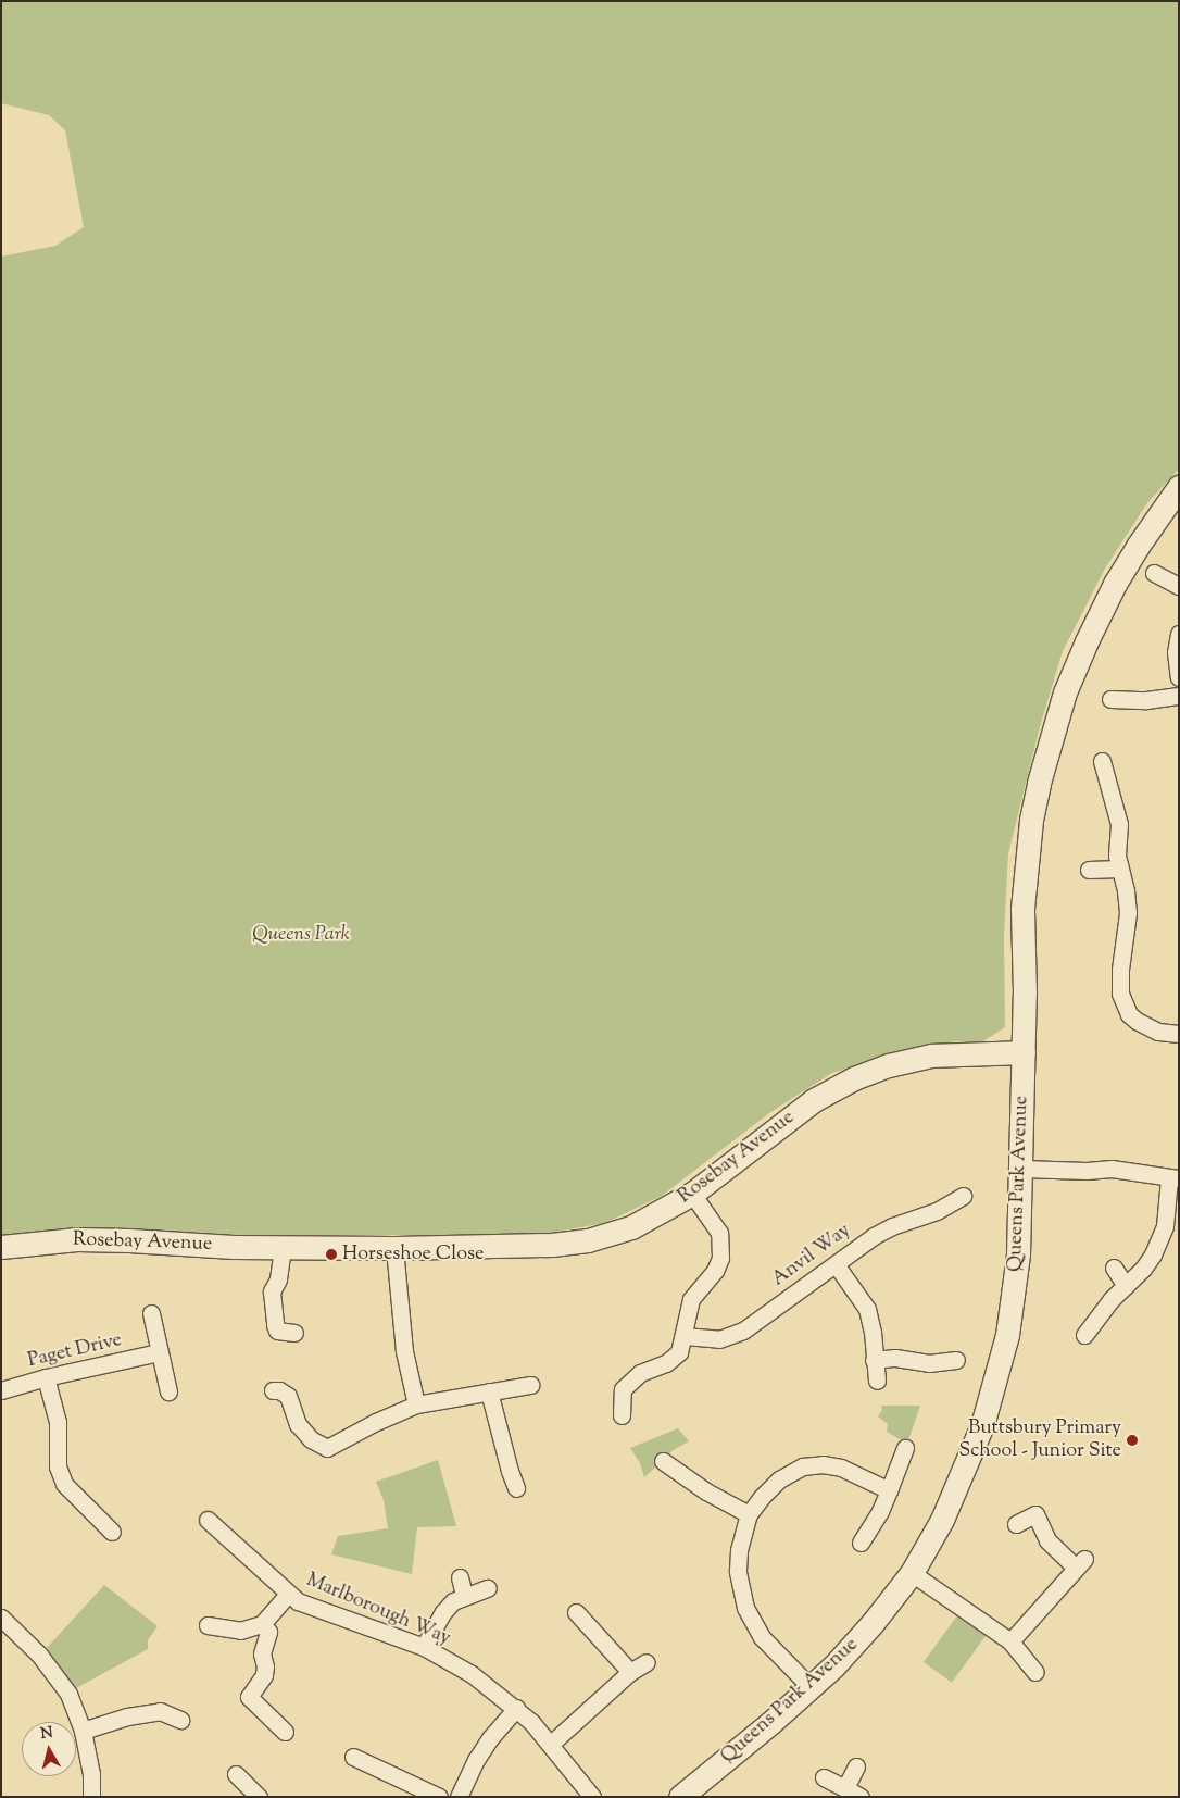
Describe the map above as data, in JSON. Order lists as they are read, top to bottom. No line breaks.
{"streets":{"street":["Rosebay Avenue","Queens Park Avenue","Anvil Way","Paget Drive","Marlborough Way"]},"crossings":[["Rosebay Avenue","Queens Park Avenue"]],"parks":["Queens Park"],"places":["Horseshoe Close","Buttsbury Primary School - Junior Site"],"north":"top"}
